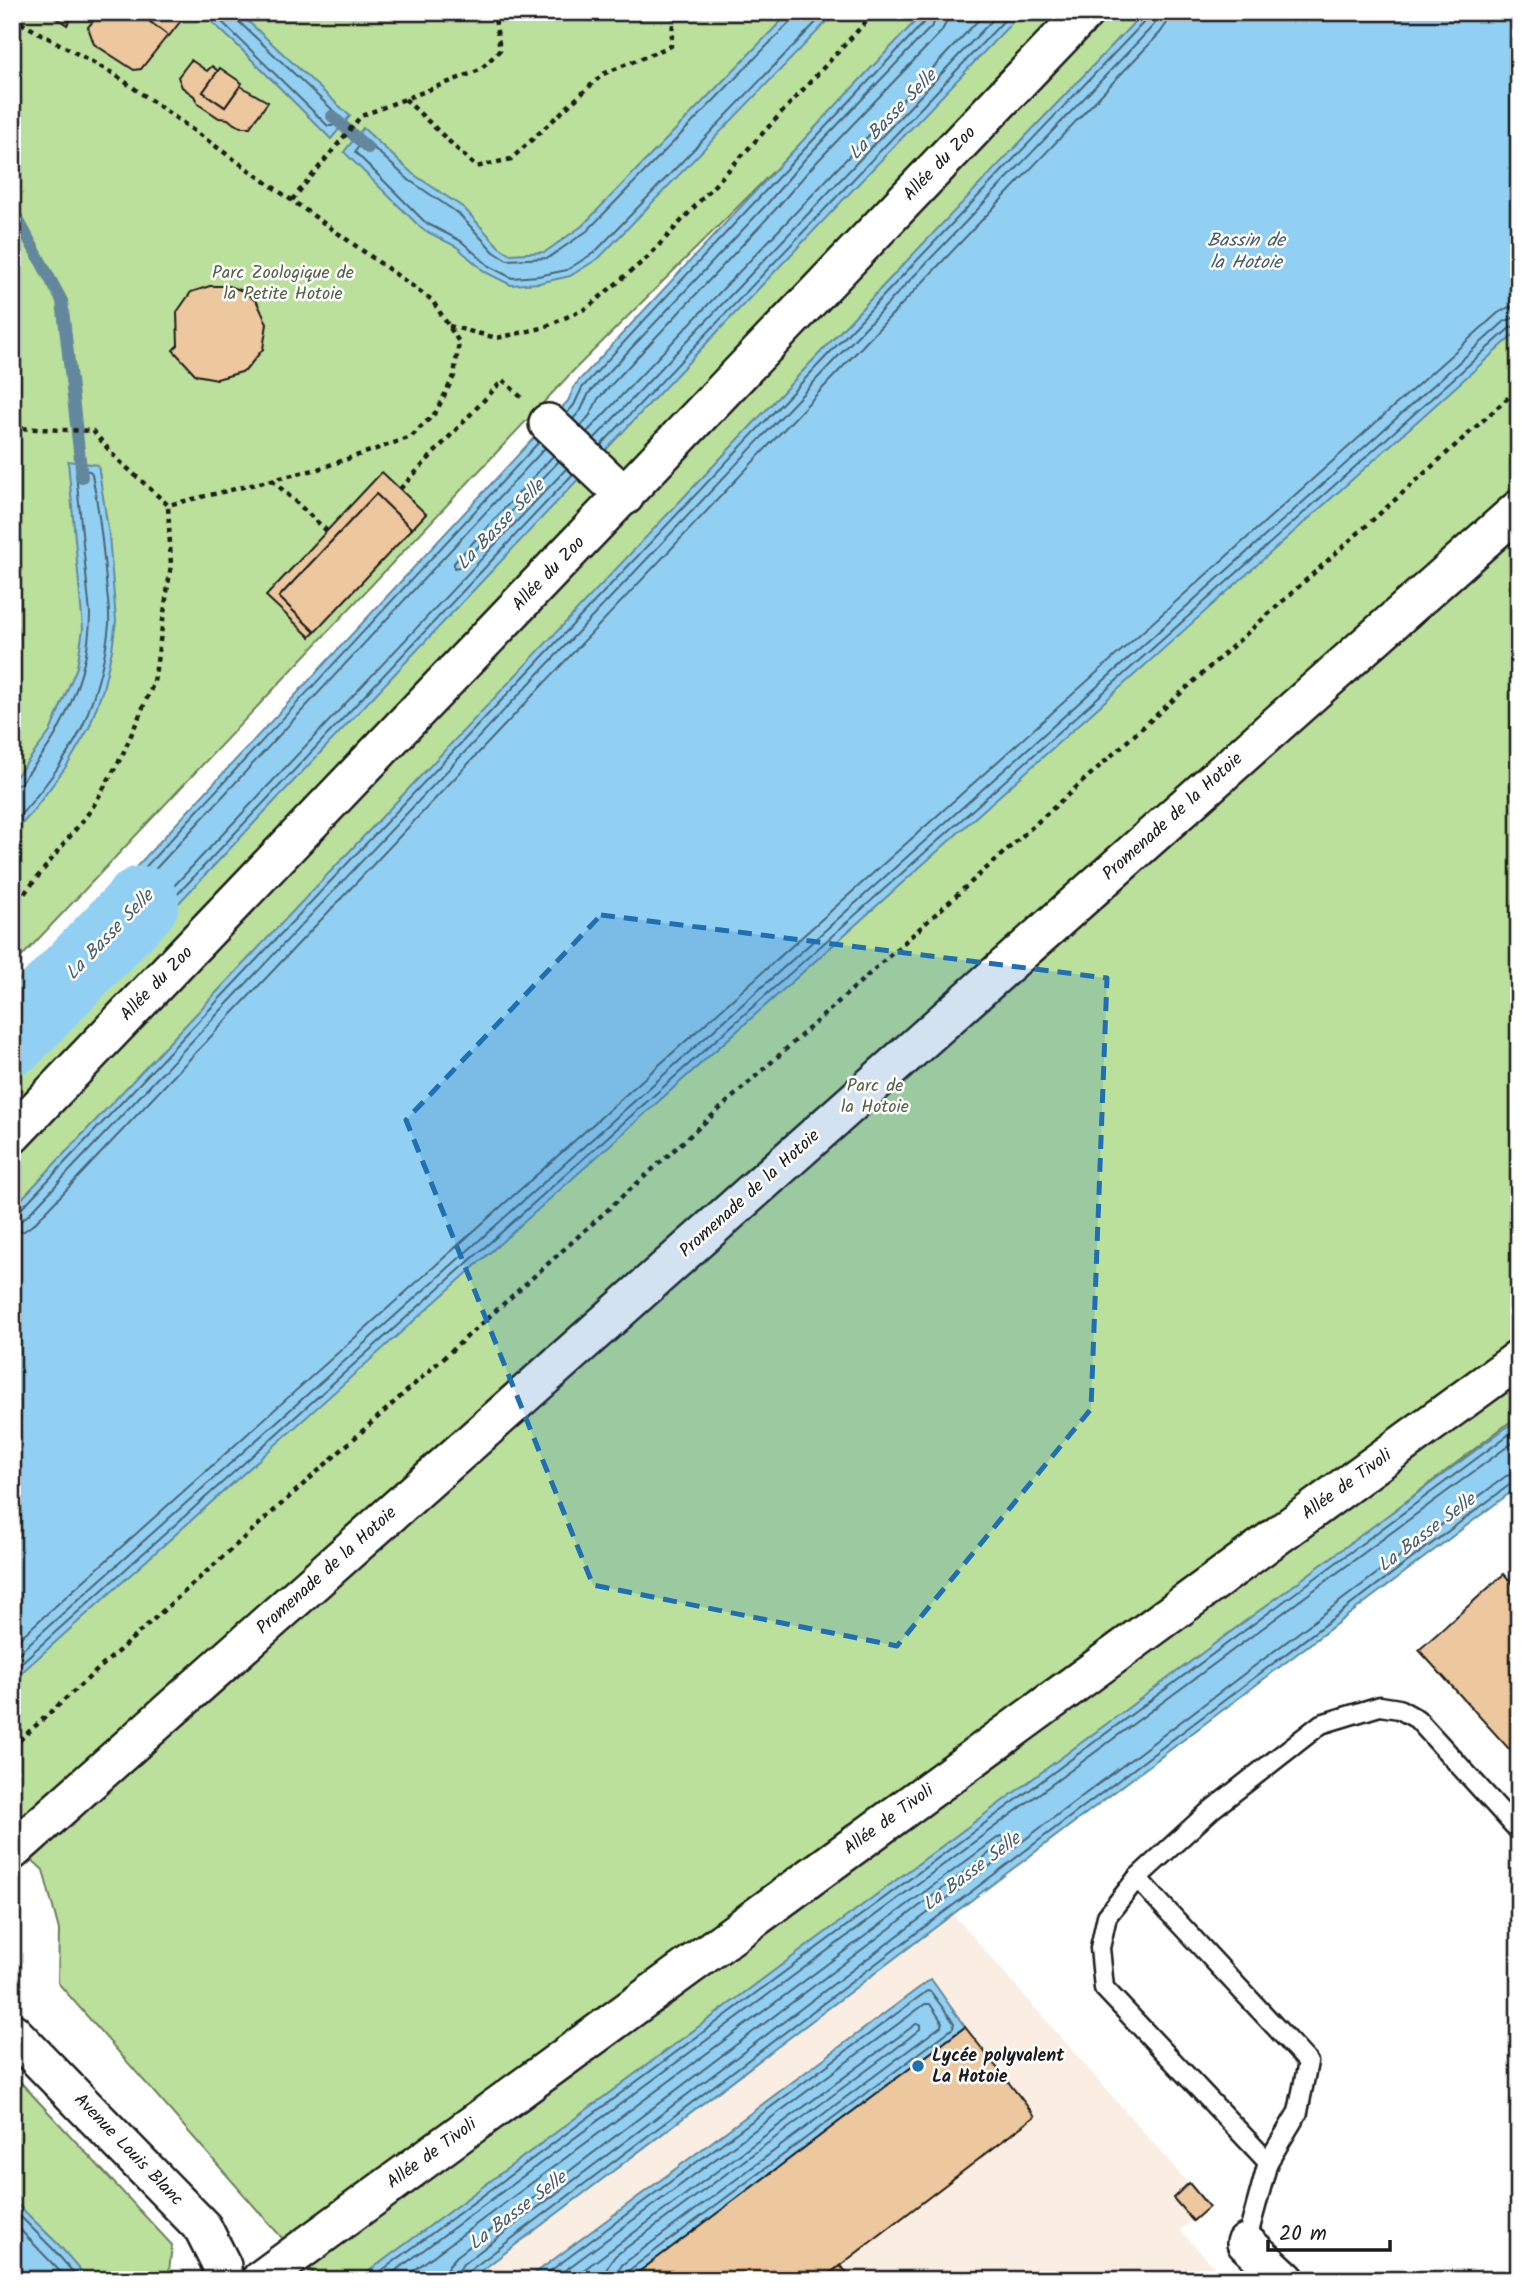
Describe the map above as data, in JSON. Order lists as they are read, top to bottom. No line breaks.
{"streets":{"street":["Allée du Zoo","Promenade de la Hotoie","Allée de Tivoli","Avenue Louis Blanc"]},"water":["La Basse Selle","Bassin de la Hotoie"],"parks":["Parc Zoologique de la Petite Hotoie","Parc de la Hotoie"],"places":["Lycée polyvalent La Hotoie"],"scale_bar":"20 m"}
